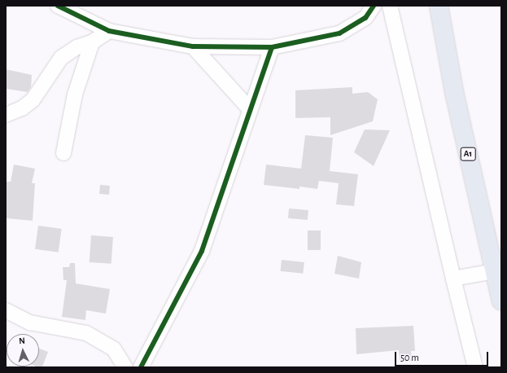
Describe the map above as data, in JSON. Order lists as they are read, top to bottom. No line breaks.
{"streets":{"highway":["A1"]},"scale_bar":"50 m","north":"top"}
